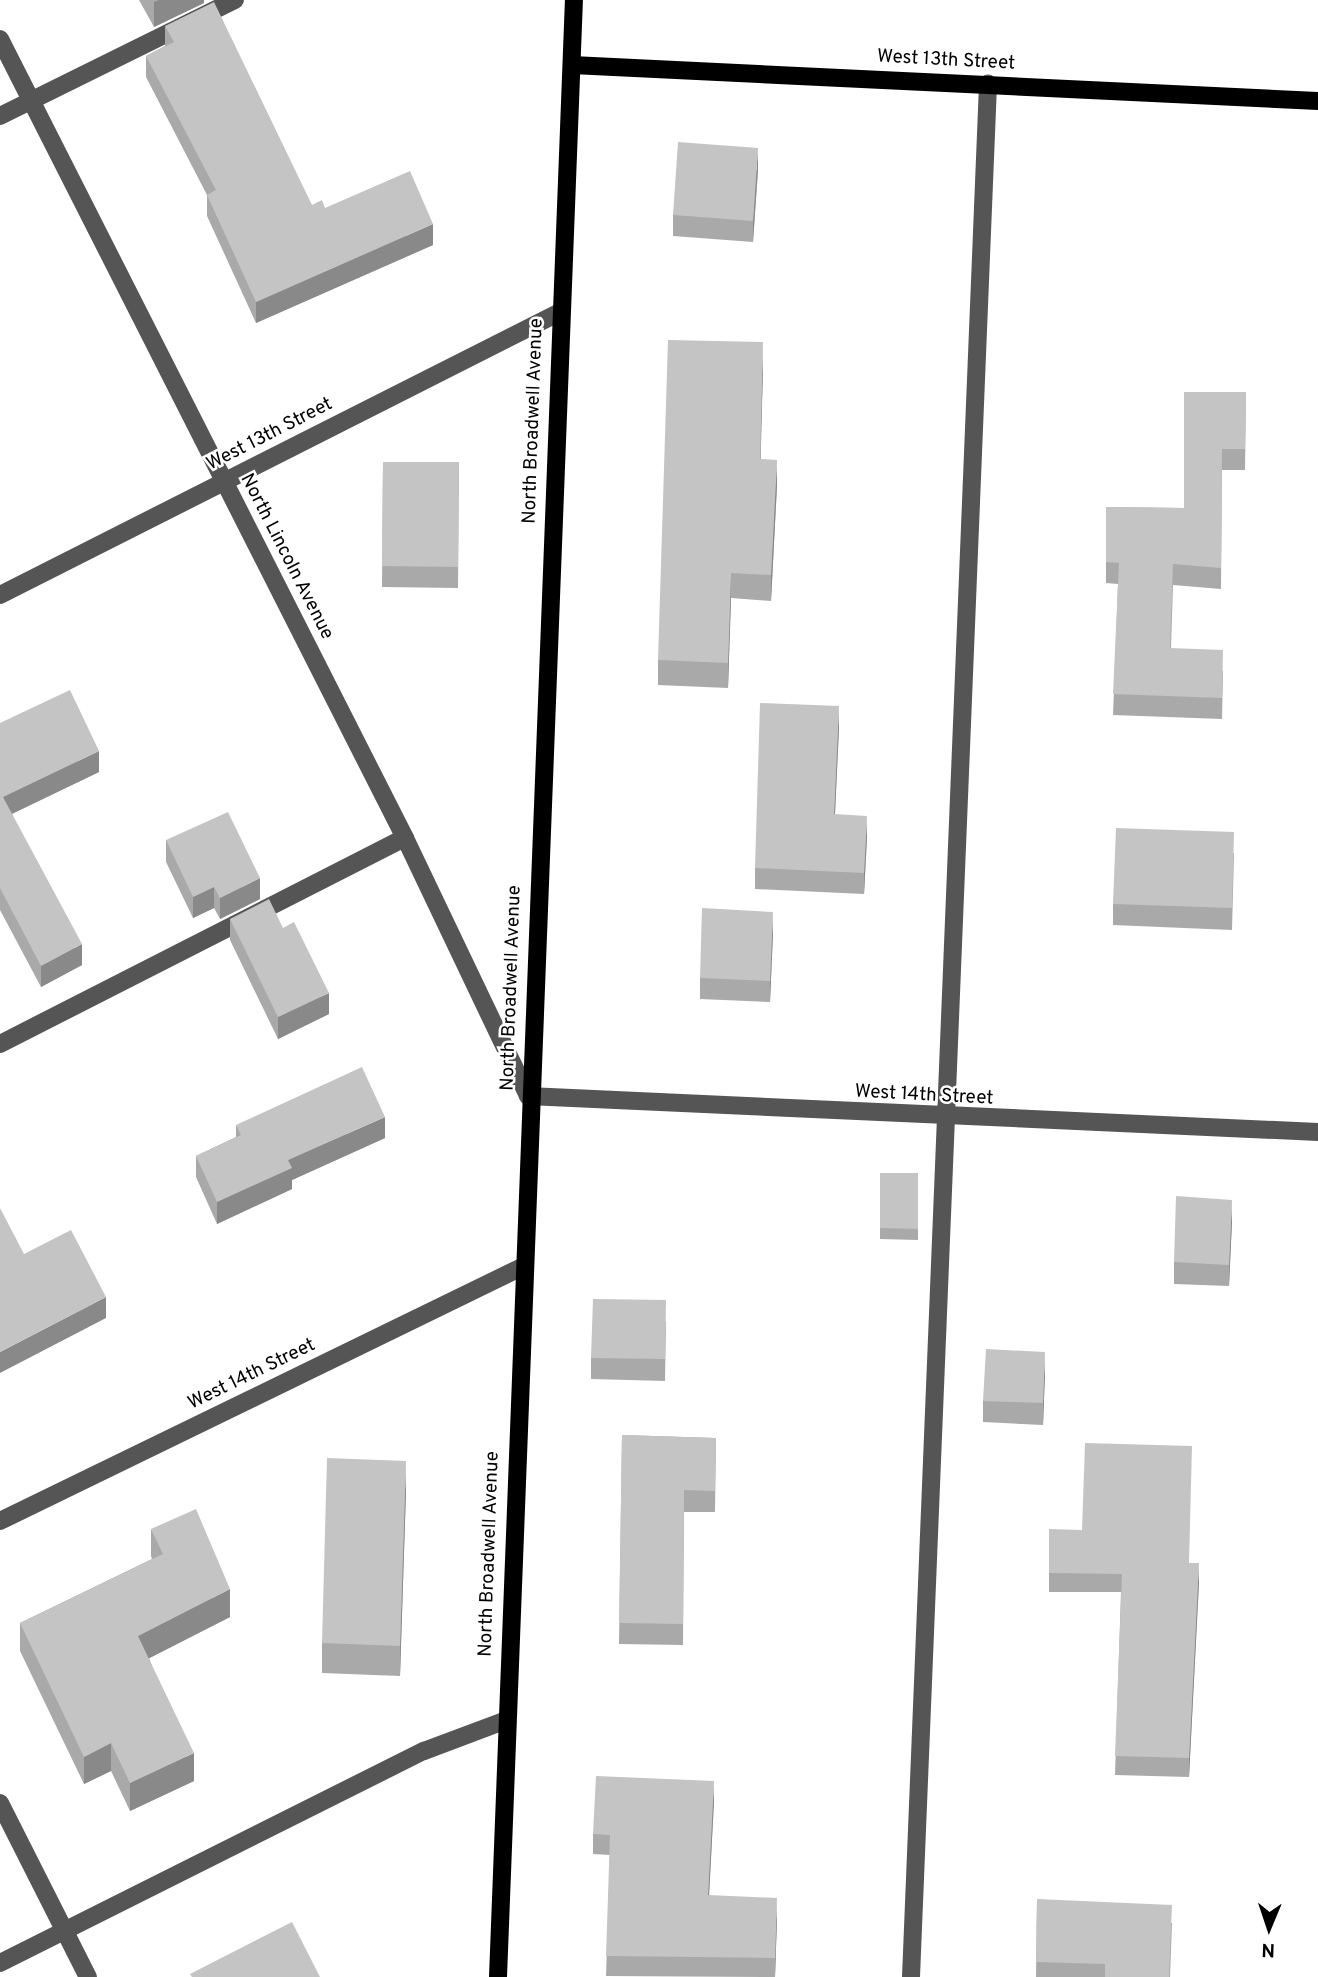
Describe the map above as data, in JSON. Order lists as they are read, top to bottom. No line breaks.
{"streets":{"main road":["West 13th Street","North Broadwell Avenue"],"street":["North Lincoln Avenue","West 14th Street"]},"crossings":[["West 13th Street","North Broadwell Avenue"],["West 13th Street","North Lincoln Avenue"],["North Broadwell Avenue","North Lincoln Avenue"],["North Broadwell Avenue","West 14th Street"],["North Lincoln Avenue","West 14th Street"]],"north":"bottom"}
